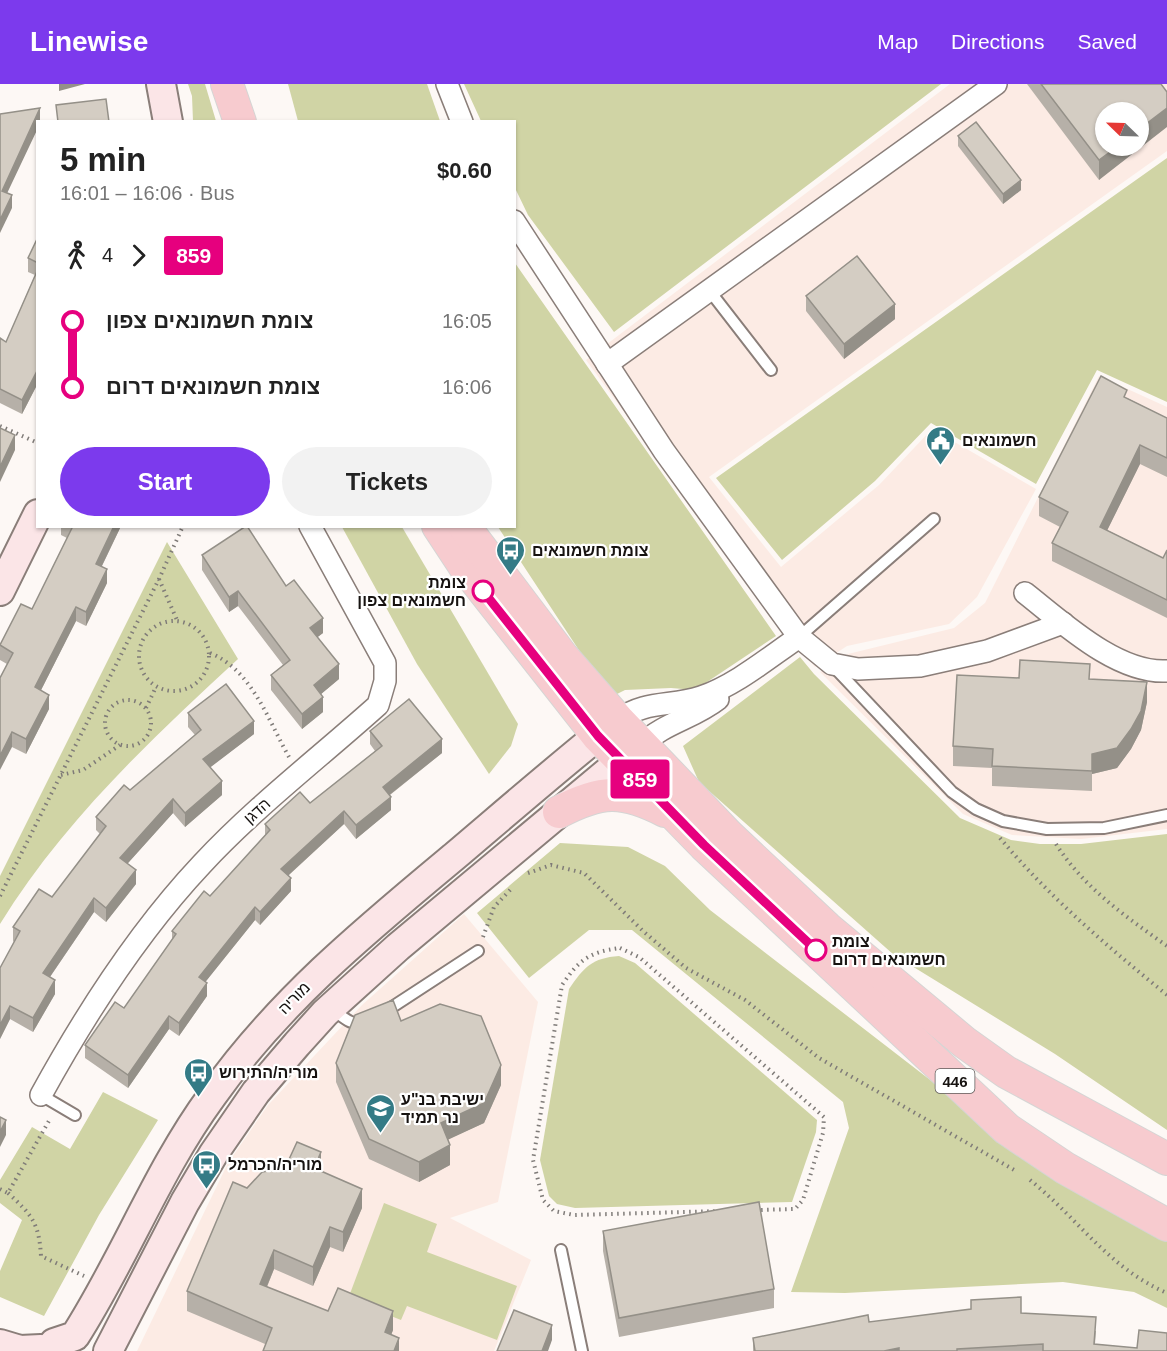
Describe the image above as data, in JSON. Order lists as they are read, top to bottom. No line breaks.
{"streets":{"main road":["446"],"street":["הדגן","מוריה"]},"crossings":[["מוריה","446"]],"places":{"public building":["חשמונאים"],"bus stop":["צומת חשמונאים","מוריה/התירוש","מוריה/הכרמל"],"other":["צומת חשמונאים צפון","צומת חשמונאים דרום"],"school or university":["ישיבת בנ\"ע נר תמיד"]},"lines":["bus line 859"],"north":"top left","page":{"header":"Linewise","nav":["Map","Directions","Saved"],"on_map":"859","heading":["5 min","16:01 – 16:06 · Bus","$0.60"],"legs":["4","859"],"list":[{"name":"צומת חשמונאים צפון","value":"16:05"},{"name":"צומת חשמונאים דרום","value":"16:06"}],"buttons":["Start","Tickets"]}}
